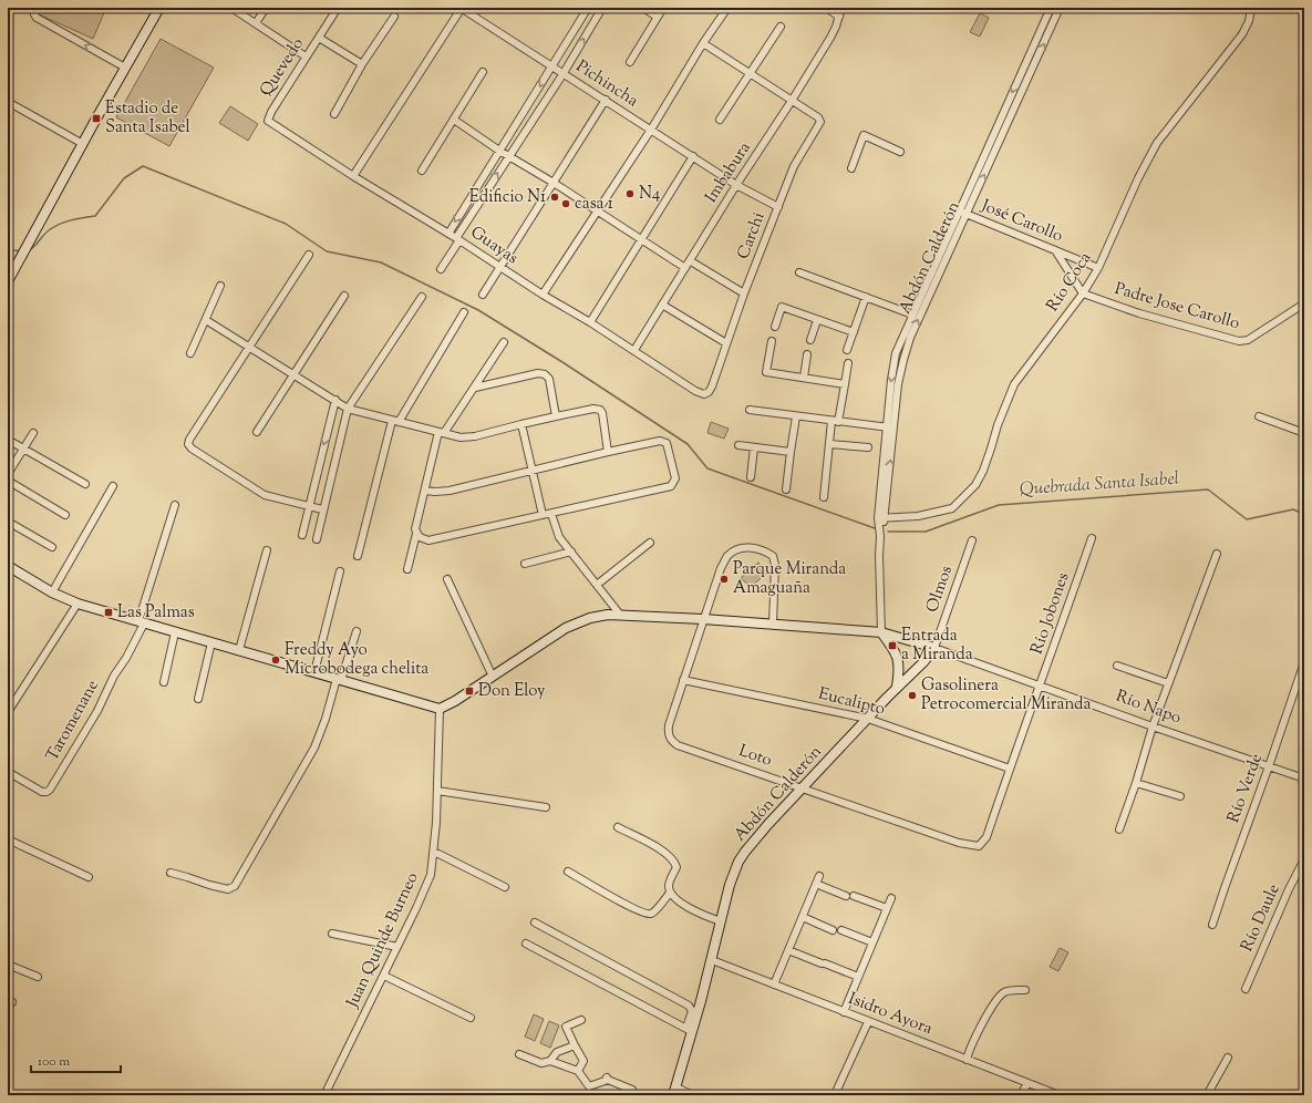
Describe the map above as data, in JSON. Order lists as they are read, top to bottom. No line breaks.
{"streets":{"street":["Quevedo","Pichincha","Imbabura","José Carollo","Carchi","Guayas","Abdón Calderón","Río Coca","Padre Jose Carollo","Olmos","Río Jobones","Eucalipto","Río Napo","Taromenane","Loto","Río Verde","Río Daule","Juan Quinde Burneo","Isidro Ayora"]},"crossings":[["Quevedo","Guayas"],["Pichincha","Imbabura"],["Pichincha","Carchi"],["Imbabura","Carchi"],["Imbabura","Guayas"],["José Carollo","Abdón Calderón"],["José Carollo","Río Coca"],["Carchi","Guayas"],["Abdón Calderón","Río Coca"],["Abdón Calderón","Olmos"],["Abdón Calderón","Eucalipto"],["Abdón Calderón","Río Napo"],["Abdón Calderón","Loto"],["Abdón Calderón","Isidro Ayora"],["Río Coca","Padre Jose Carollo"],["Olmos","Río Napo"],["Río Jobones","Eucalipto"],["Río Jobones","Río Napo"],["Río Jobones","Loto"],["Eucalipto","Loto"],["Río Napo","Loto"],["Río Napo","Río Verde"],["Río Napo","Juan Quinde Burneo"]],"water":["Quebrada Santa Isabel"],"places":{"transit":["Estadio de Santa Isabel","Las Palmas","Entrada a Miranda","Don Eloy"],"other":["N4","Edificio N1","casa 1","Parque Miranda Amaguaña","Freddy Ayo Microbodega chelita","Gasolinera Petrocomercial Miranda"]},"scale_bar":"100 m"}
